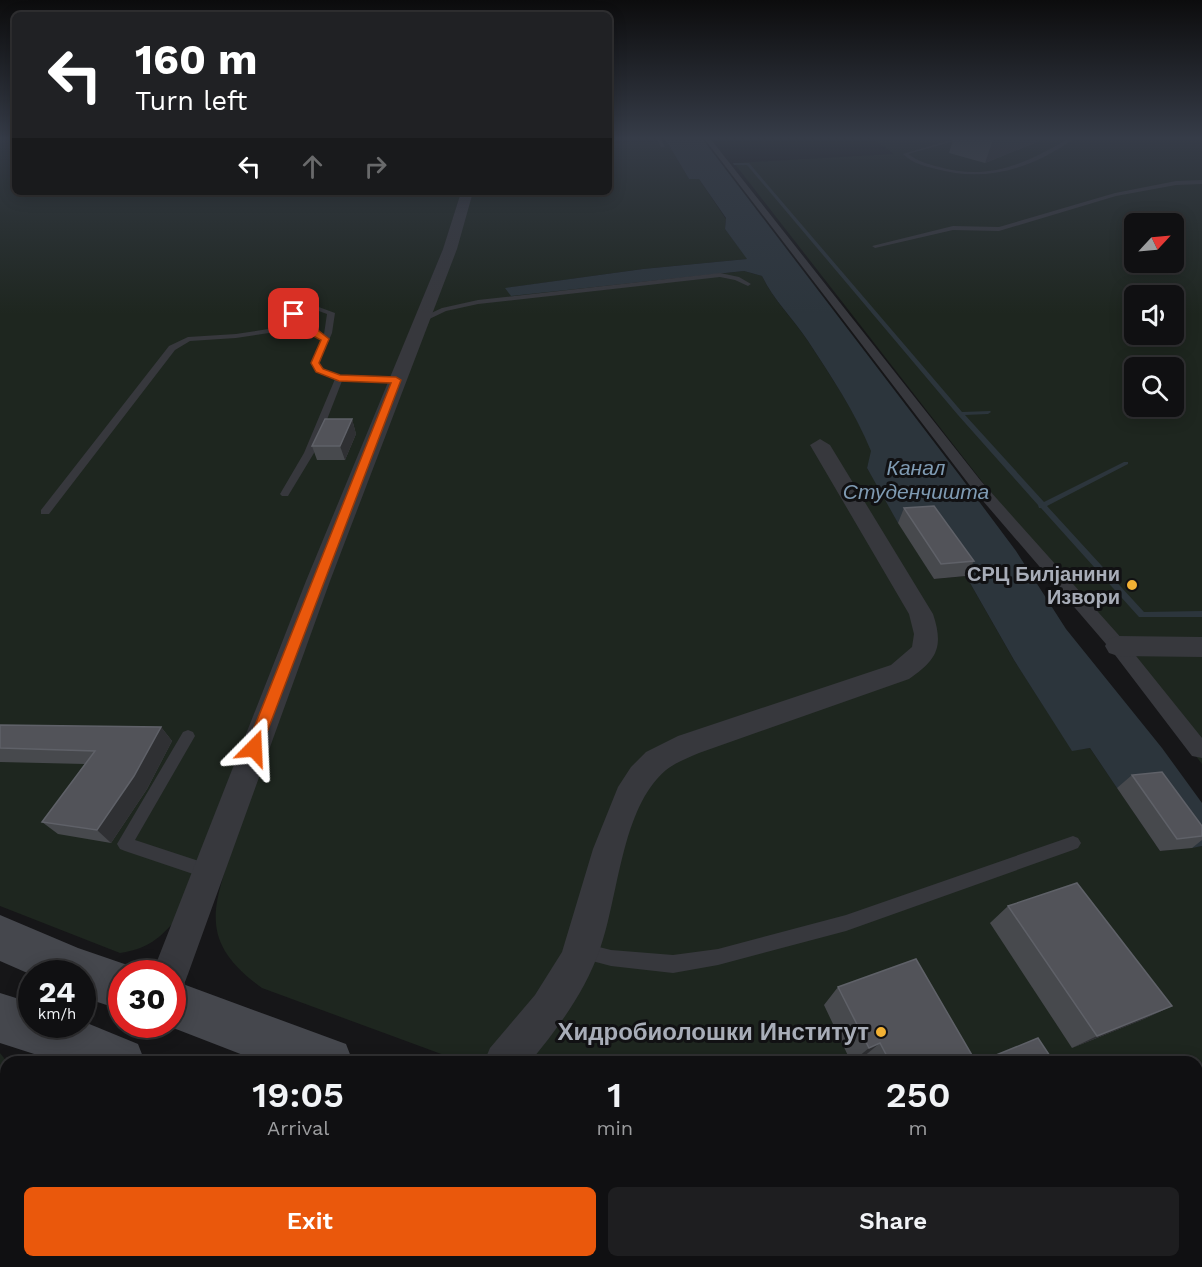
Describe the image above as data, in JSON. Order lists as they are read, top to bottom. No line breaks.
{"water":["Канал Студенчишта"],"places":["СРЦ Билјанини Извори","Хидробиолошки Институт"],"north":"top right","page":{"turn":["160 m","Turn left"],"speed":"24 km/h","limit":"30","eta":["19:05","Arrival","1","min","250","m"],"buttons":["Exit","Share"]}}
